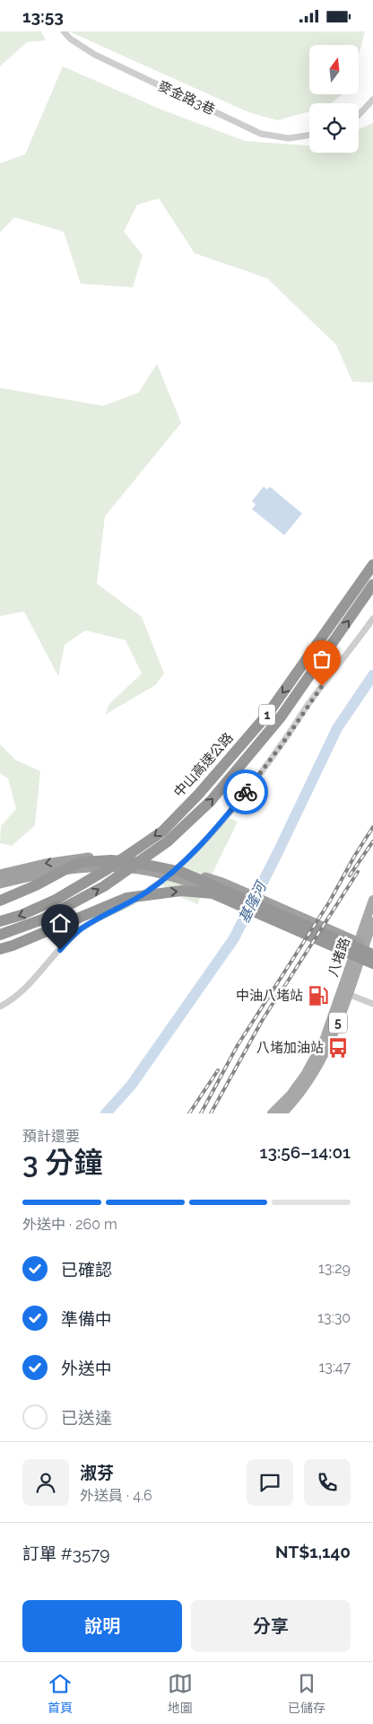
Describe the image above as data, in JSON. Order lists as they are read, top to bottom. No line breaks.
{"streets":{"highway":["1","中山高速公路"],"main road":["八堵路","5"],"street":["麥金路3巷"]},"water":["基隆河"],"places":{"fuel station":["中油八堵站"],"bus stop":["八堵加油站"]},"north":"top","page":{"status":"13:53","heading":["3 分鐘","預計還要","13:56–14:01"],"panel":["淑芬","外送員 · 4.6","訂單 #3579","NT$1,140"],"bar":"外送中 · 260 m","list":[["已確認","13:29"],["準備中","13:30"],["外送中","13:47"],"已送達"],"buttons":["說明","分享"],"tabs":["首頁","地圖","已儲存"]}}
